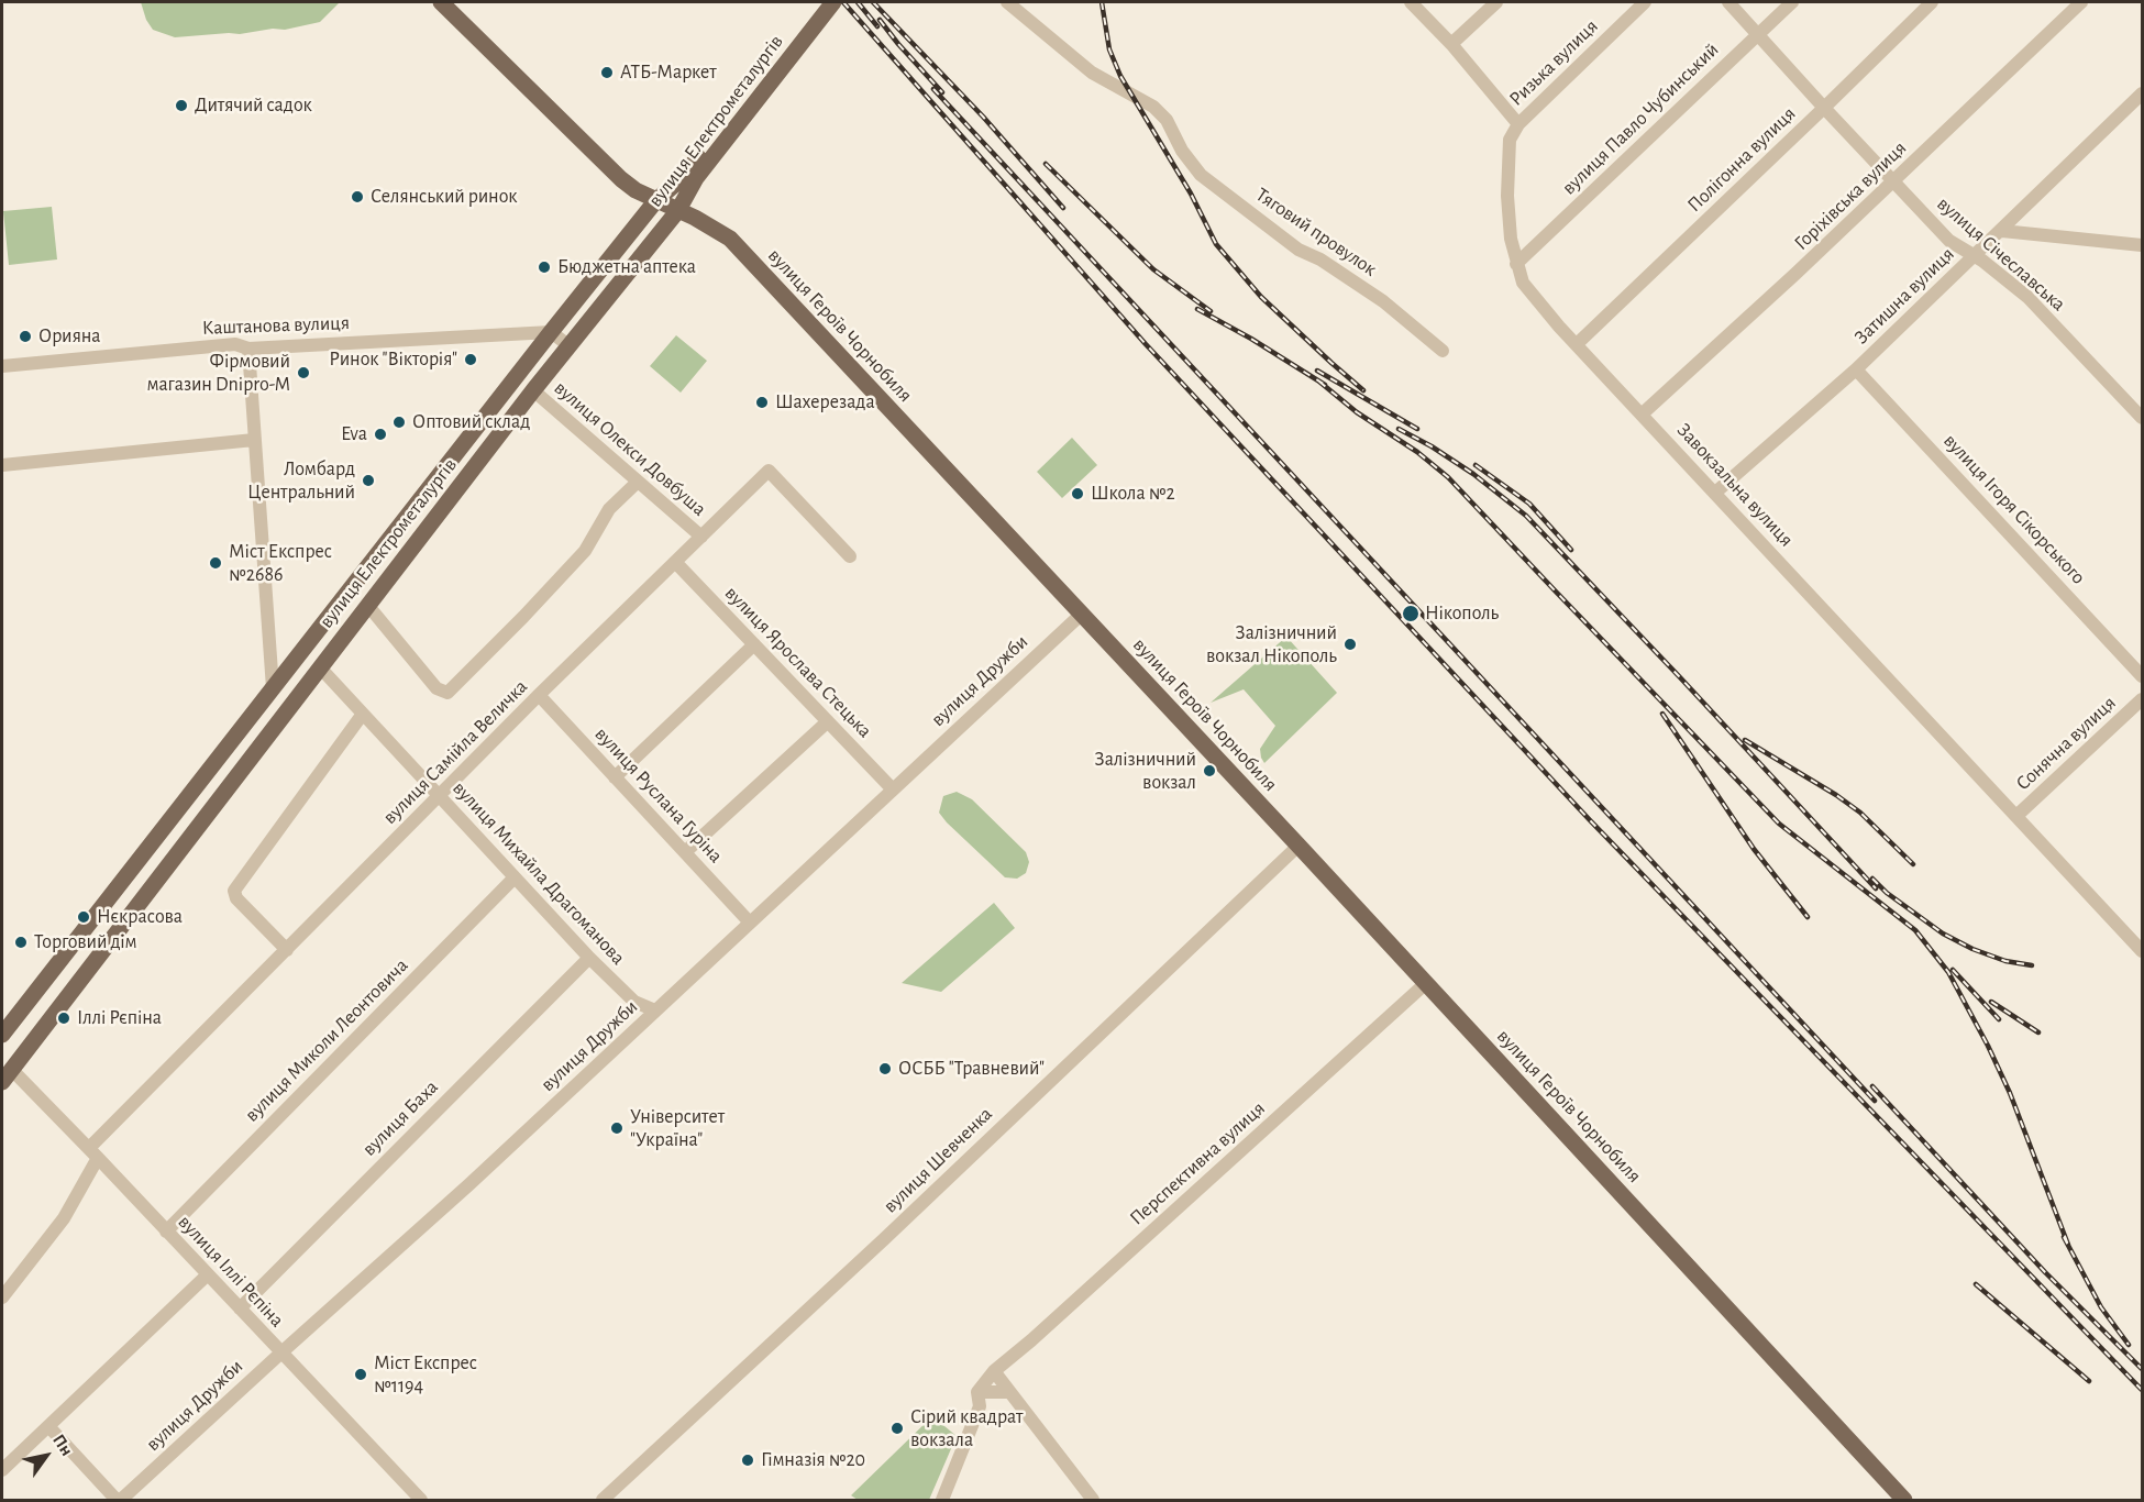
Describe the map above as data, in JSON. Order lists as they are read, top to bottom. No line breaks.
{"streets":{"main road":["вулиця Електрометалургів","вулиця Героїв Чорнобиля"],"street":["Ризька вулиця","вулиця Павло Чубинський","Полігонна вулиця","Горіхівська вулиця","Тяговий провулок","вулиця Січеславська","Затишна вулиця","Каштанова вулиця","вулиця Олекси Довбуша","Завокзальна вулиця","вулиця Ігоря Сікорського","вулиця Ярослава Стецька","вулиця Дружби","Сонячна вулиця","вулиця Самійла Величка","вулиця Руслана Гуріна","вулиця Михайла Драгоманова","вулиця Миколи Леонтовича","вулиця Баха","вулиця Шевченка","Перспективна вулиця","вулиця Іллі Рєпіна"]},"crossings":[["Ризька вулиця","Завокзальна вулиця"],["вулиця Павло Чубинський","вулиця Січеславська"],["вулиця Павло Чубинський","Завокзальна вулиця"],["вулиця Електрометалургів","Каштанова вулиця"],["вулиця Електрометалургів","вулиця Героїв Чорнобиля"],["вулиця Електрометалургів","вулиця Олекси Довбуша"],["вулиця Електрометалургів","вулиця Михайла Драгоманова"],["вулиця Електрометалургів","вулиця Іллі Рєпіна"],["Полігонна вулиця","вулиця Січеславська"],["Полігонна вулиця","Завокзальна вулиця"],["Горіхівська вулиця","вулиця Січеславська"],["Горіхівська вулиця","Завокзальна вулиця"],["вулиця Січеславська","Затишна вулиця"],["Затишна вулиця","Завокзальна вулиця"],["Затишна вулиця","вулиця Ігоря Сікорського"],["вулиця Героїв Чорнобиля","вулиця Дружби"],["вулиця Героїв Чорнобиля","вулиця Шевченка"],["вулиця Героїв Чорнобиля","Перспективна вулиця"],["вулиця Олекси Довбуша","вулиця Самійла Величка"],["Завокзальна вулиця","Сонячна вулиця"],["вулиця Ярослава Стецька","вулиця Дружби"],["вулиця Ярослава Стецька","вулиця Самійла Величка"],["вулиця Дружби","вулиця Руслана Гуріна"],["вулиця Дружби","вулиця Михайла Драгоманова"],["вулиця Дружби","вулиця Іллі Рєпіна"],["вулиця Самійла Величка","вулиця Руслана Гуріна"],["вулиця Самійла Величка","вулиця Михайла Драгоманова"],["вулиця Самійла Величка","вулиця Іллі Рєпіна"],["вулиця Михайла Драгоманова","вулиця Миколи Леонтовича"],["вулиця Михайла Драгоманова","вулиця Баха"],["вулиця Миколи Леонтовича","вулиця Іллі Рєпіна"],["вулиця Баха","вулиця Іллі Рєпіна"]],"places":["АТБ-Маркет","Дитячий садок","Селянський ринок","Бюджетна аптека","Орияна","Ринок \"Вікторія\"","Фірмовий магазин Dnipro-M","Шахерезада","Оптовий склад","Eva","Ломбард Центральний","Школа №2","Міст Експрес №2686","Нікополь","Залізничний вокзал Нікополь","Залізничний вокзал","Нєкрасова","Торговий дім","Іллі Рєпіна","ОСББ \"Травневий\"","Університет \"Україна\"","Міст Експрес №1194","Сірий квадрат вокзала","Гімназія №20"],"north":"top right"}
